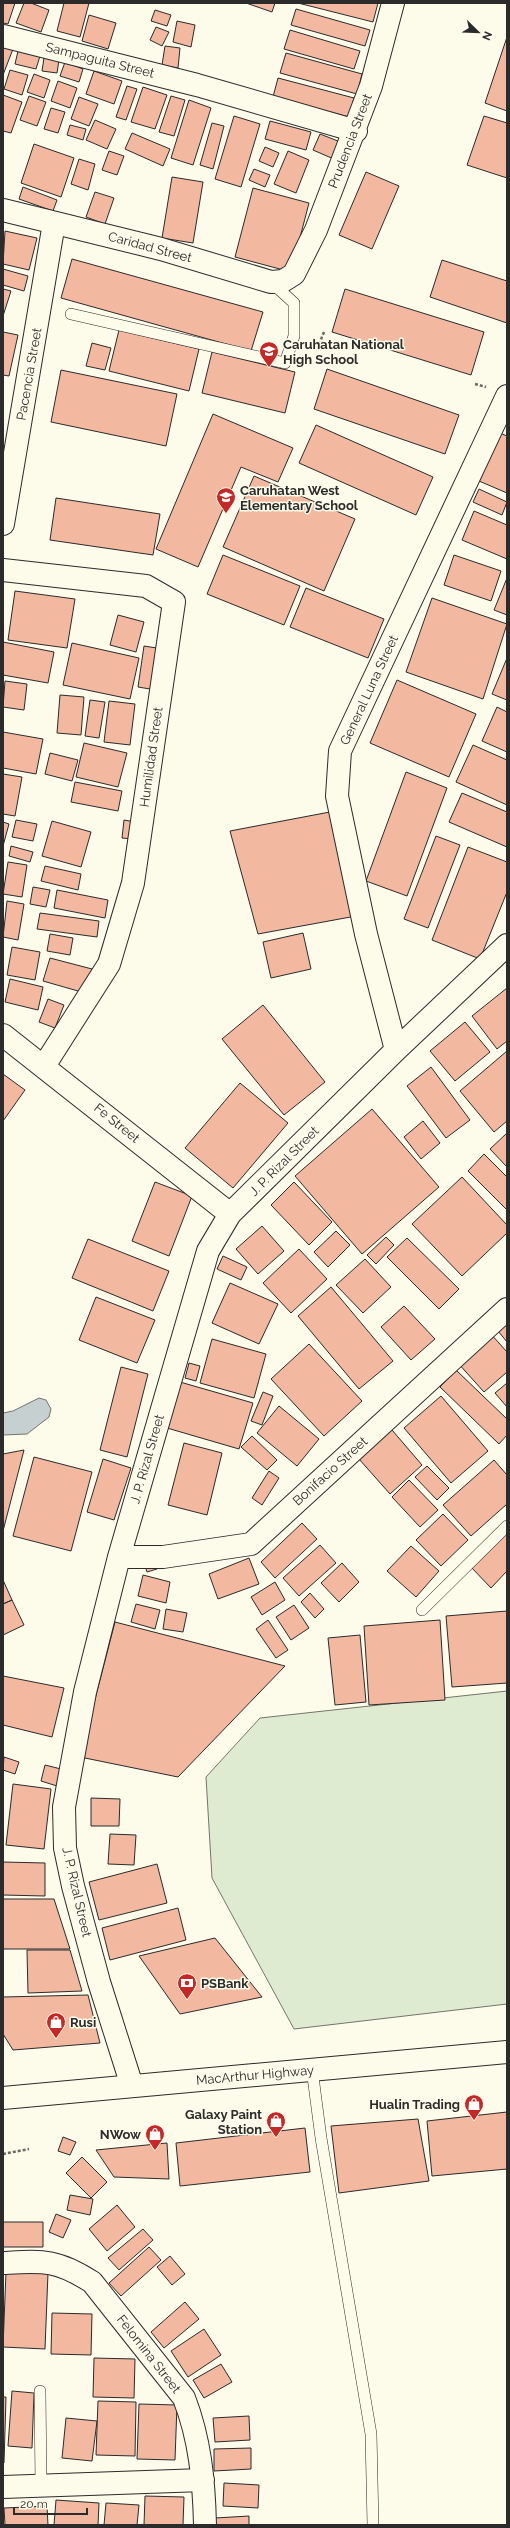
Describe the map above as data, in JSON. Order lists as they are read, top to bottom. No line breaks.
{"streets":{"main road":["Sampaguita Street","Prudencia Street","Caridad Street","Pacencia Street","General Luna Street","Humilidad Street","Fe Street","J. P. Rizal Street","Bonifacio Street","MacArthur Highway","Felomina Street"]},"crossings":[["Sampaguita Street","Prudencia Street"],["Prudencia Street","Caridad Street"],["Caridad Street","Pacencia Street"],["General Luna Street","J. P. Rizal Street"],["Humilidad Street","Fe Street"],["Fe Street","J. P. Rizal Street"],["J. P. Rizal Street","Bonifacio Street"],["J. P. Rizal Street","MacArthur Highway"]],"places":{"school or university":["Caruhatan National High School","Caruhatan West Elementary School"],"bank":["PSBank"],"shop":["Rusi","Hualin Trading","Galaxy Paint Station","NWow"]},"scale_bar":"20 m","north":"bottom right"}
